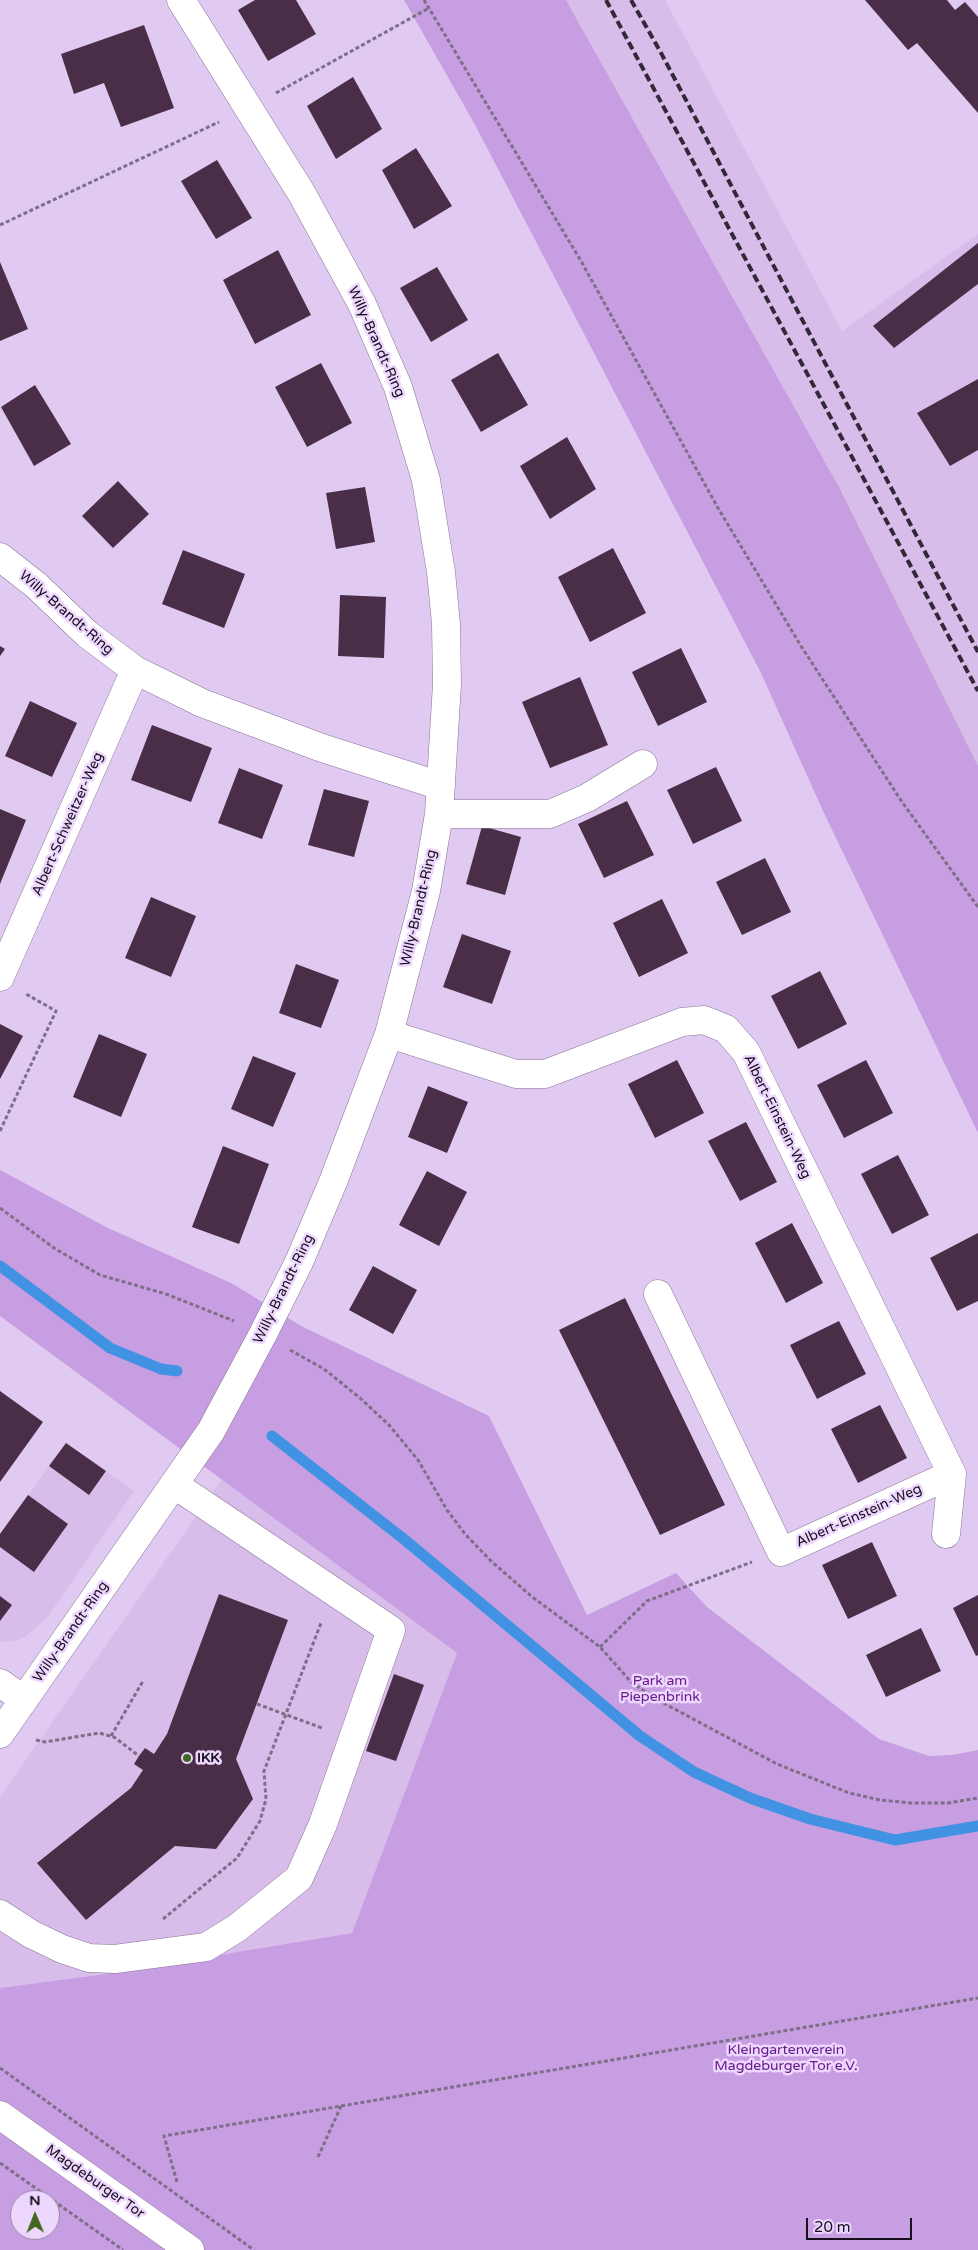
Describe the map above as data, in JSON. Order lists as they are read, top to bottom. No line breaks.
{"streets":{"street":["Willy-Brandt-Ring","Albert-Schweitzer-Weg","Albert-Einstein-Weg","Magdeburger Tor"]},"crossings":[["Willy-Brandt-Ring","Albert-Schweitzer-Weg"],["Willy-Brandt-Ring","Albert-Einstein-Weg"]],"parks":["Park am Piepenbrink","Kleingartenverein Magdeburger Tor e.V."],"places":["IKK"],"scale_bar":"20 m","north":"top"}
